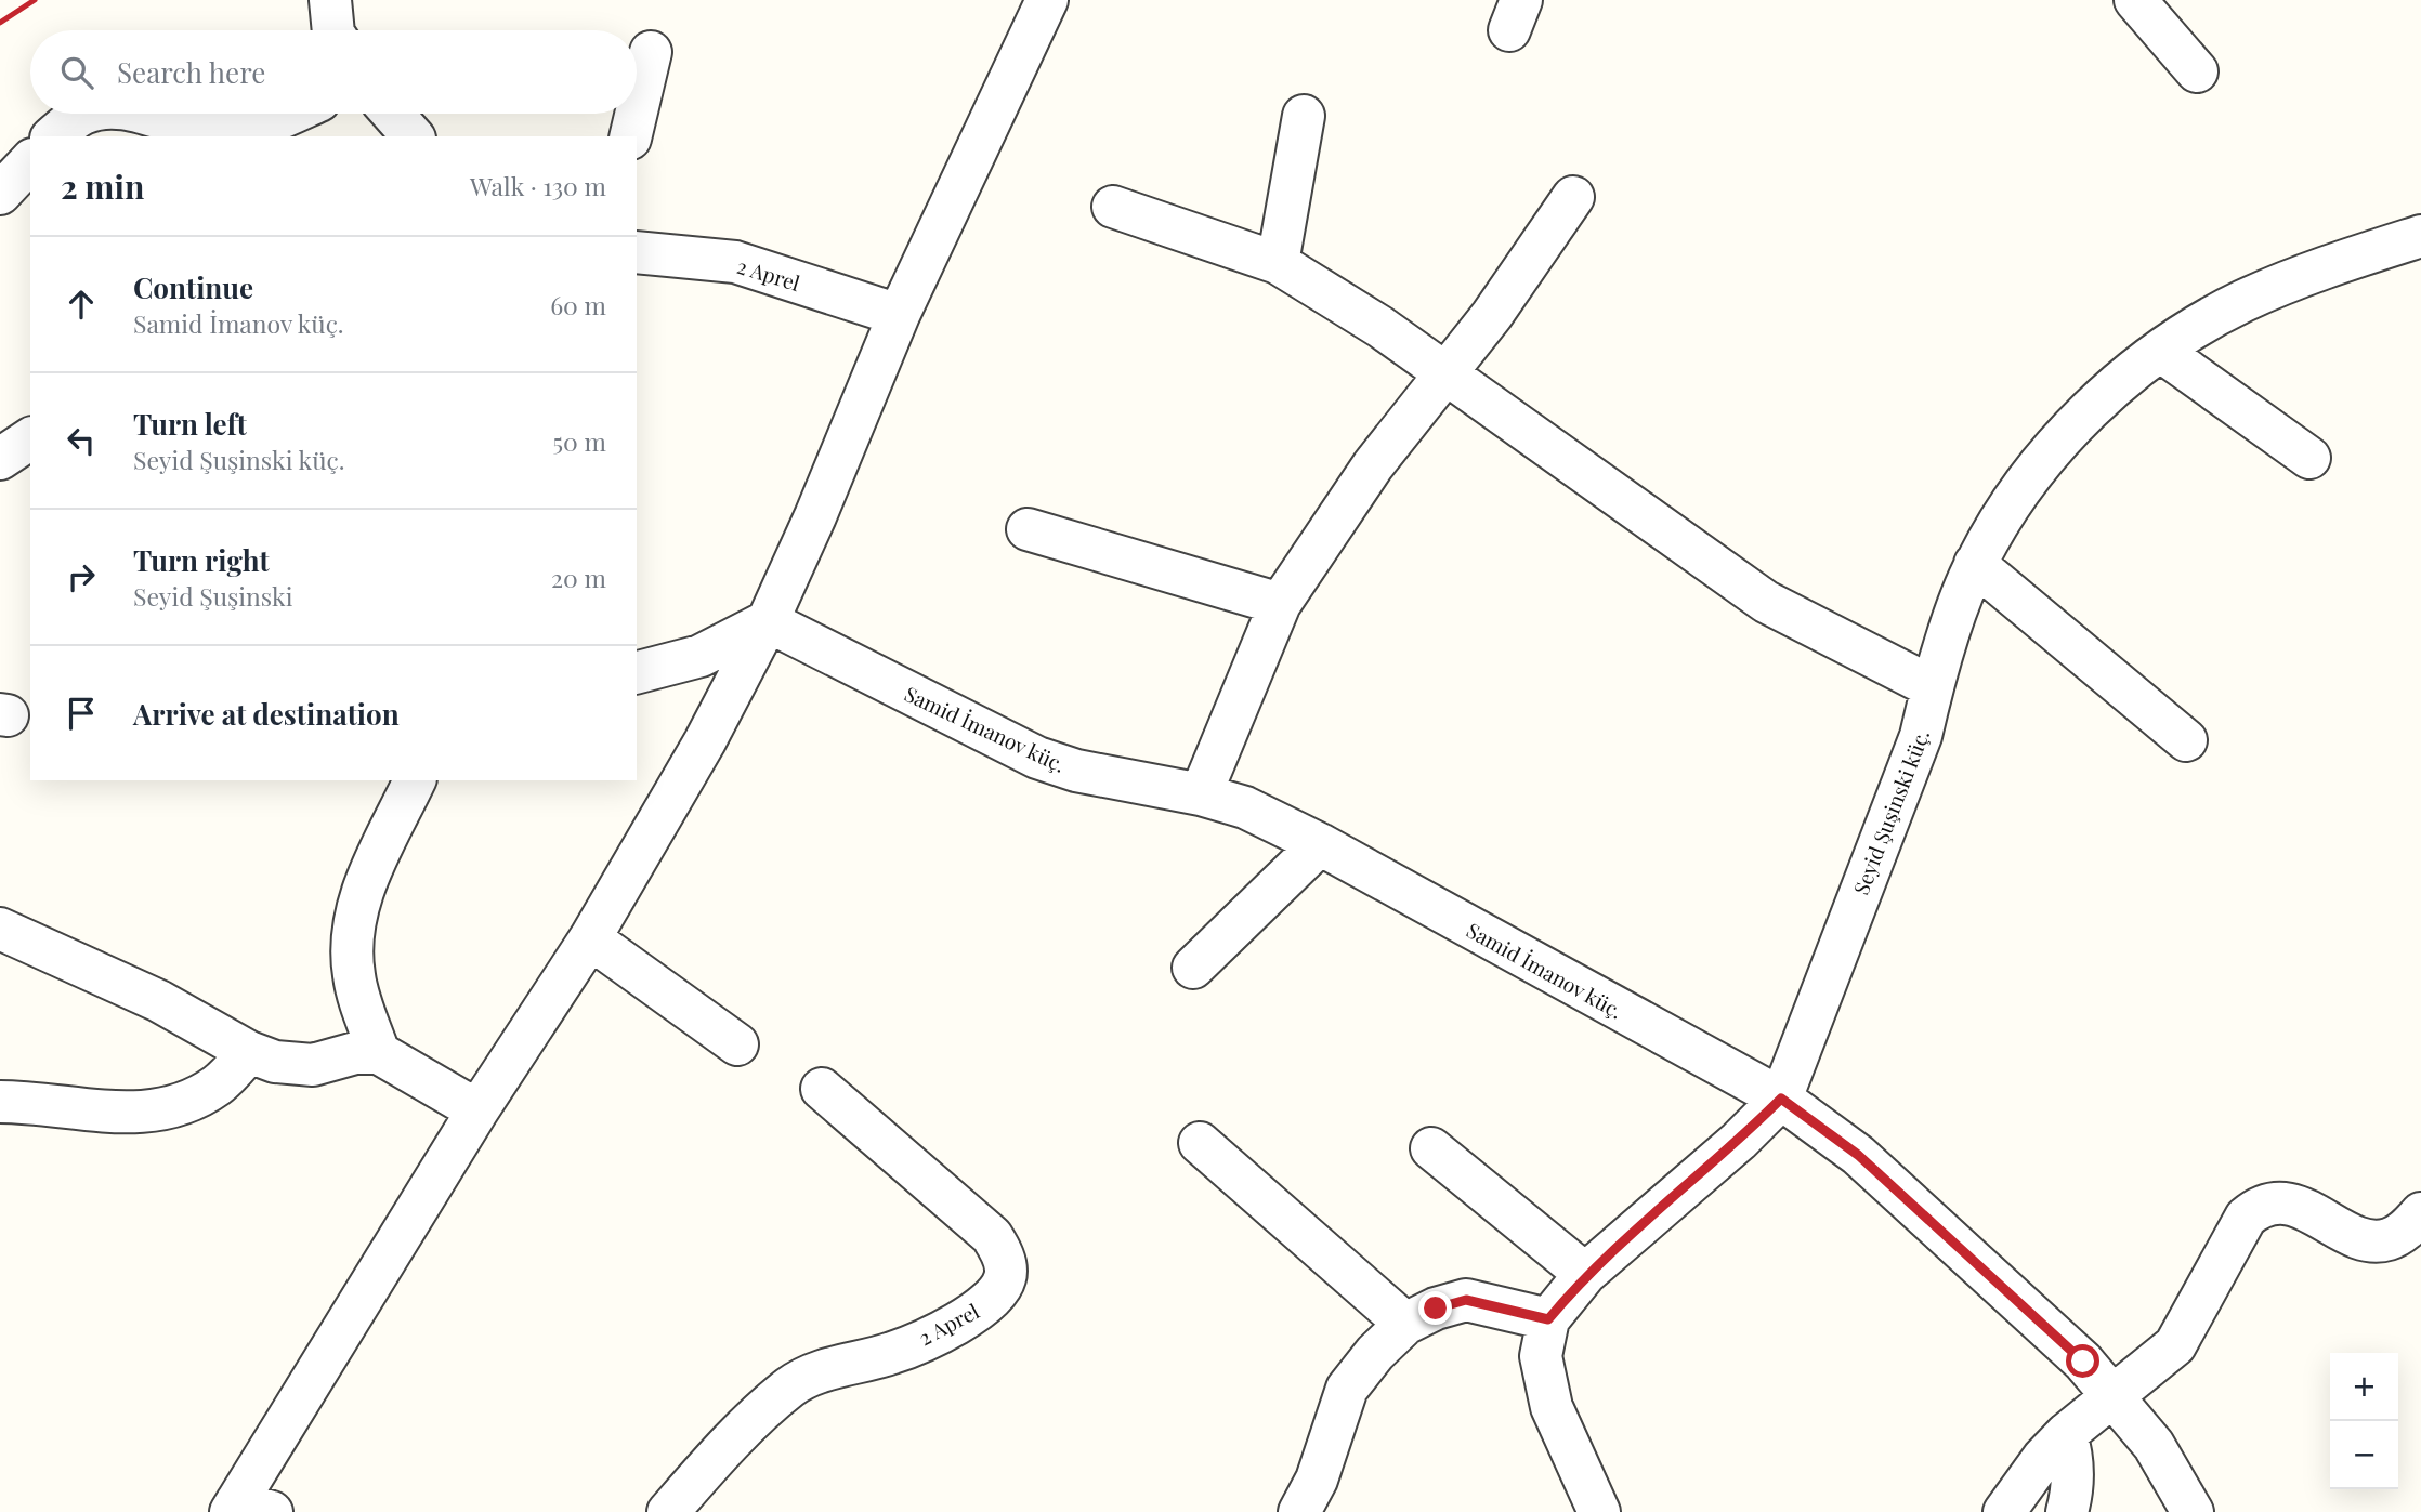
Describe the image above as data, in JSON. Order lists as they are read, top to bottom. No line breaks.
{"streets":{"street":["2 Aprel","Samid İmanov küç.","Seyid Şuşinski küç."]},"crossings":[["Samid İmanov küç.","Seyid Şuşinski küç."]],"page":{"search":"Search here","heading":["2 min","Walk · 130 m"],"list":[["Continue","Samid İmanov küç.","60 m"],["Turn left","Seyid Şuşinski küç.","50 m"],["Turn right","Seyid Şuşinski","20 m"],"Arrive at destination"],"map_buttons":["+","−"]}}
